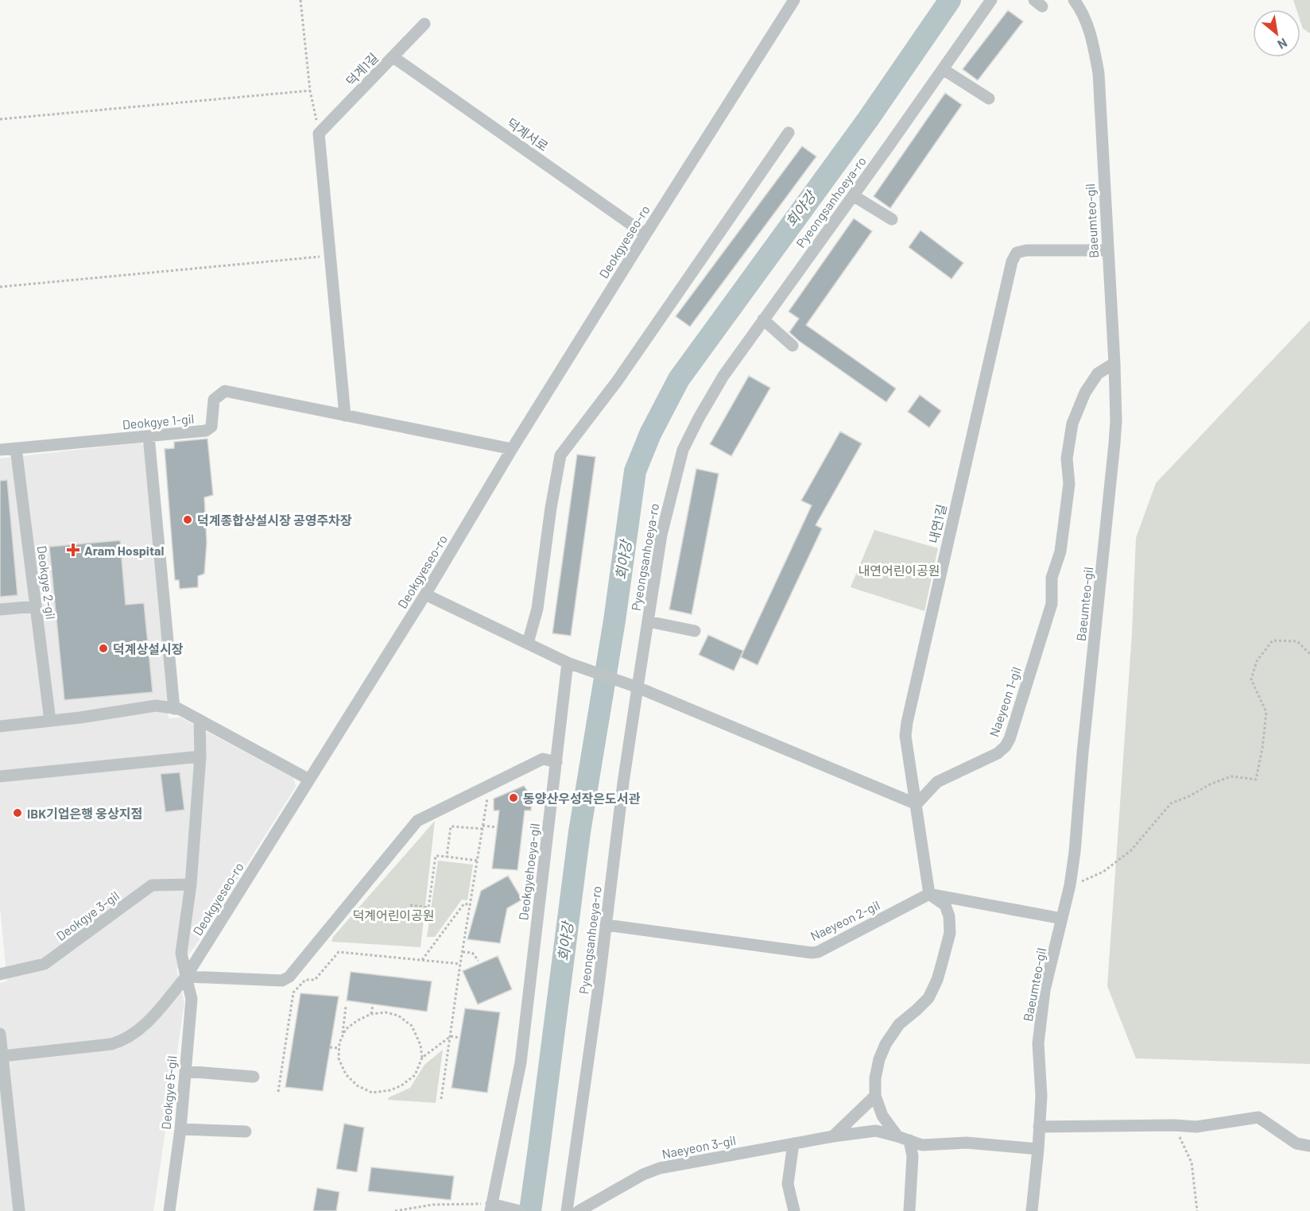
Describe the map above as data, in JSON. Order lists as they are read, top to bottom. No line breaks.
{"streets":{"street":["덕계1길","덕계서로","Pyeongsanhoeya-ro","Baeumteo-gil","Deokgyeseo-ro","Deokgye 1-gil","내연1길","Deokgye 2-gil","Naeyeon 1-gil","Deokgyehoeya-gil","Deokgye 3-gil","Naeyeon 2-gil","Deokgye 5-gil","Naeyeon 3-gil"]},"crossings":[["덕계1길","덕계서로"],["덕계서로","Deokgyeseo-ro"],["Pyeongsanhoeya-ro","Naeyeon 2-gil"],["Baeumteo-gil","내연1길"],["Baeumteo-gil","Naeyeon 1-gil"],["Baeumteo-gil","Naeyeon 3-gil"],["Deokgyeseo-ro","Deokgye 1-gil"],["Deokgyeseo-ro","Deokgye 5-gil"],["Deokgye 1-gil","Deokgye 2-gil"],["내연1길","Naeyeon 1-gil"],["내연1길","Naeyeon 2-gil"]],"water":["회야강"],"parks":["내연어린이공원","덕계어린이공원"],"places":{"other":["덕계종합상설시장 공영주차장","덕계상설시장","동양산우성작은도서관","IBK기업은행 웅상지점"],"health":["Aram Hospital"]},"north":"bottom right"}
